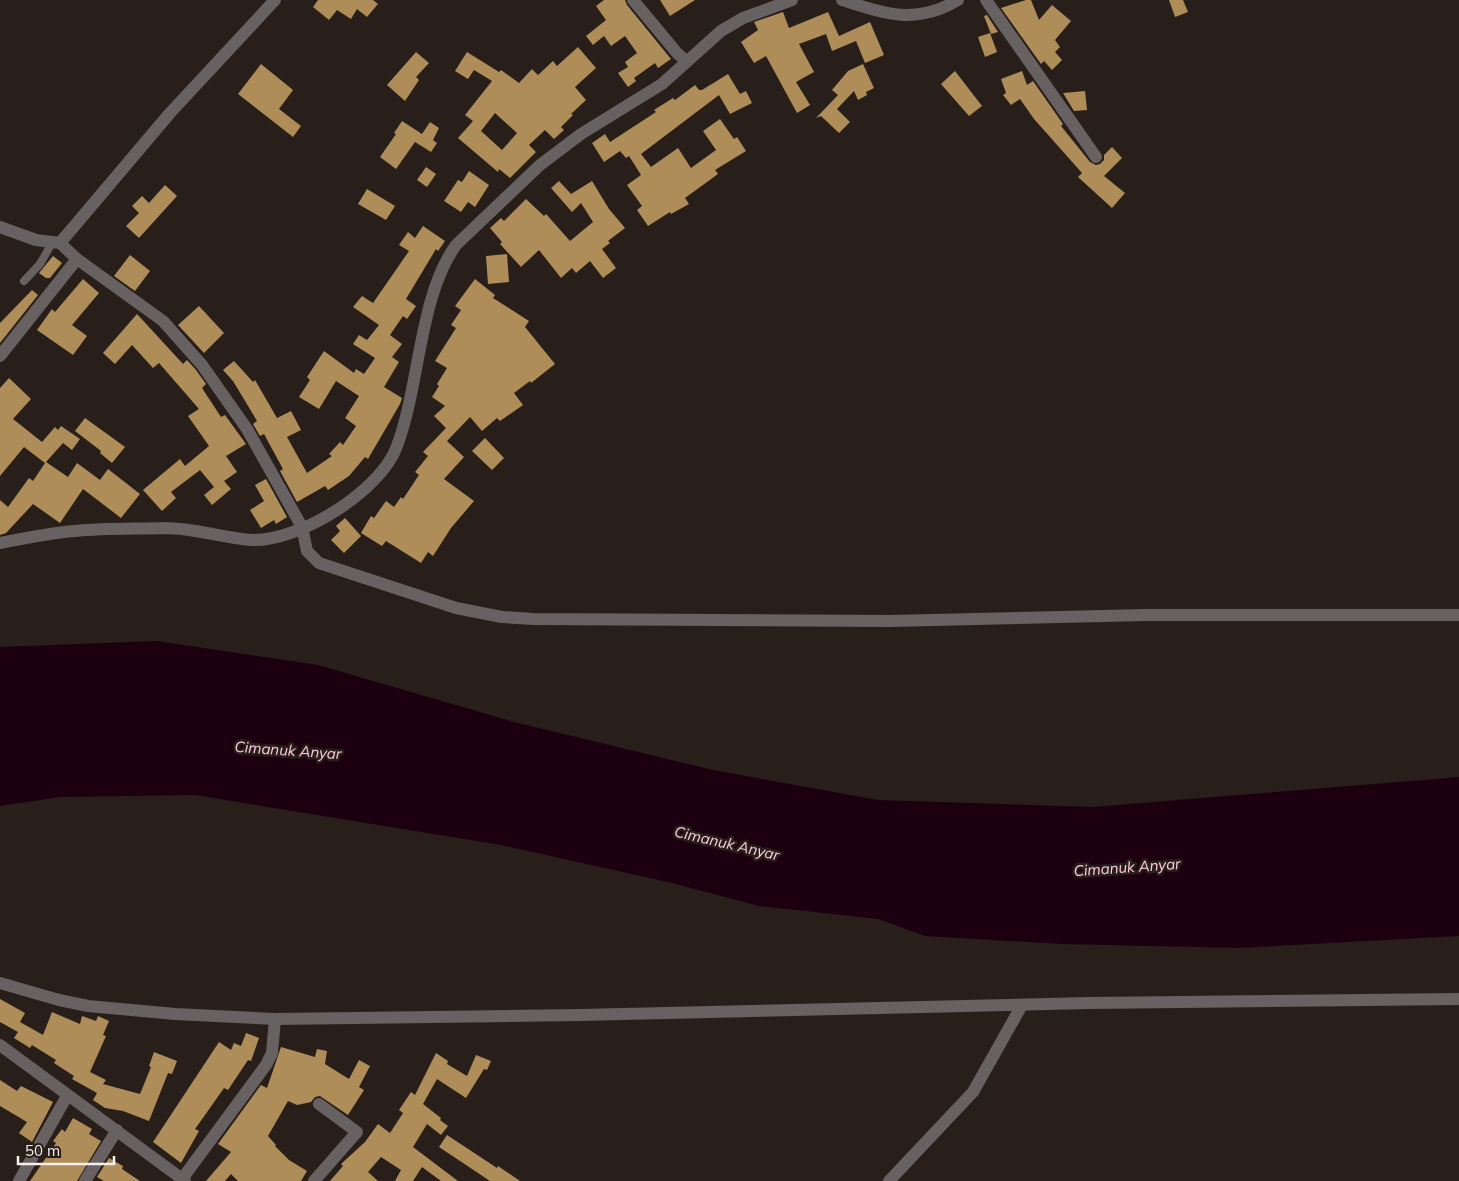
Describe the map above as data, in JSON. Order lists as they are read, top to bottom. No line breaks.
{"water":["Cimanuk Anyar"],"scale_bar":"50 m"}
